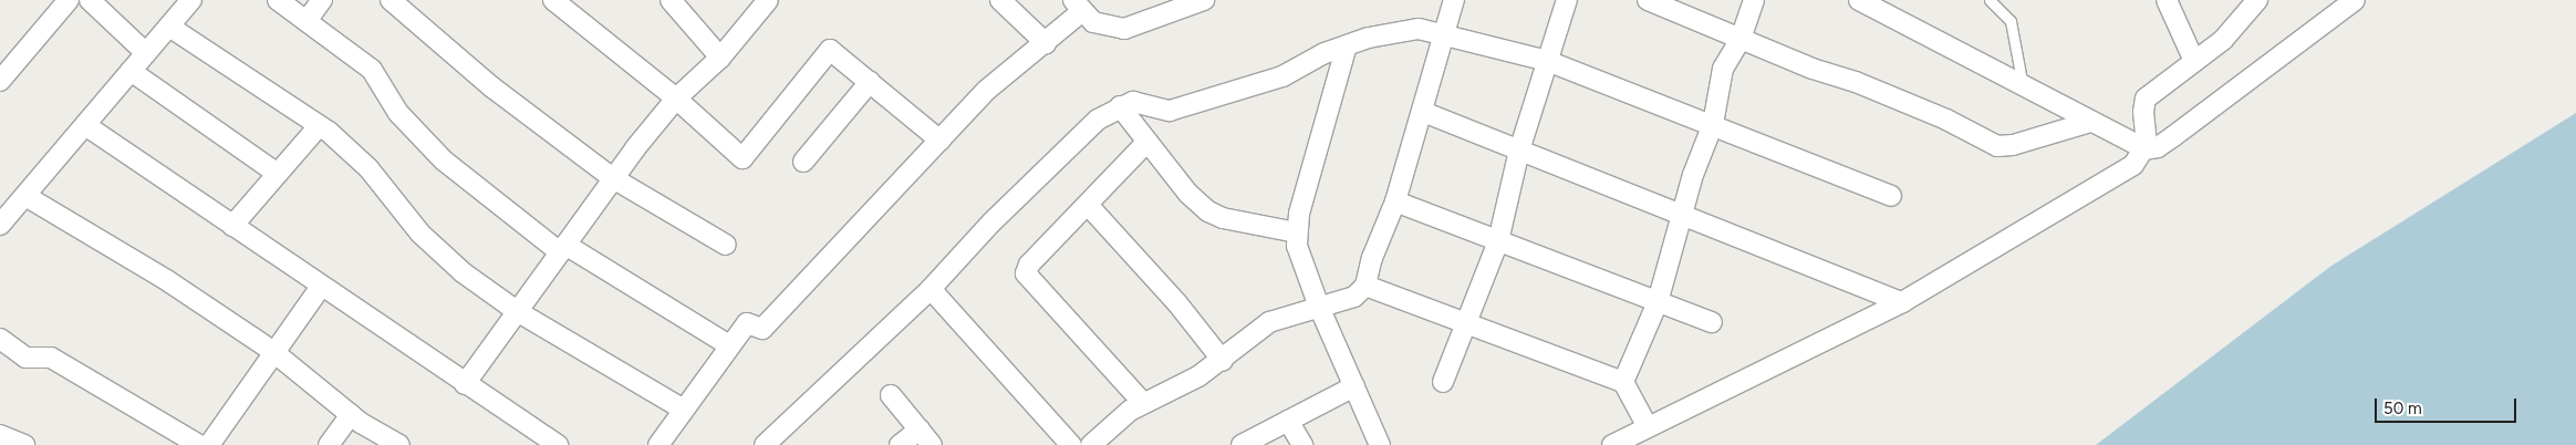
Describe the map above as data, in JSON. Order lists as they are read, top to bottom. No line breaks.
{"scale_bar":"50 m"}
